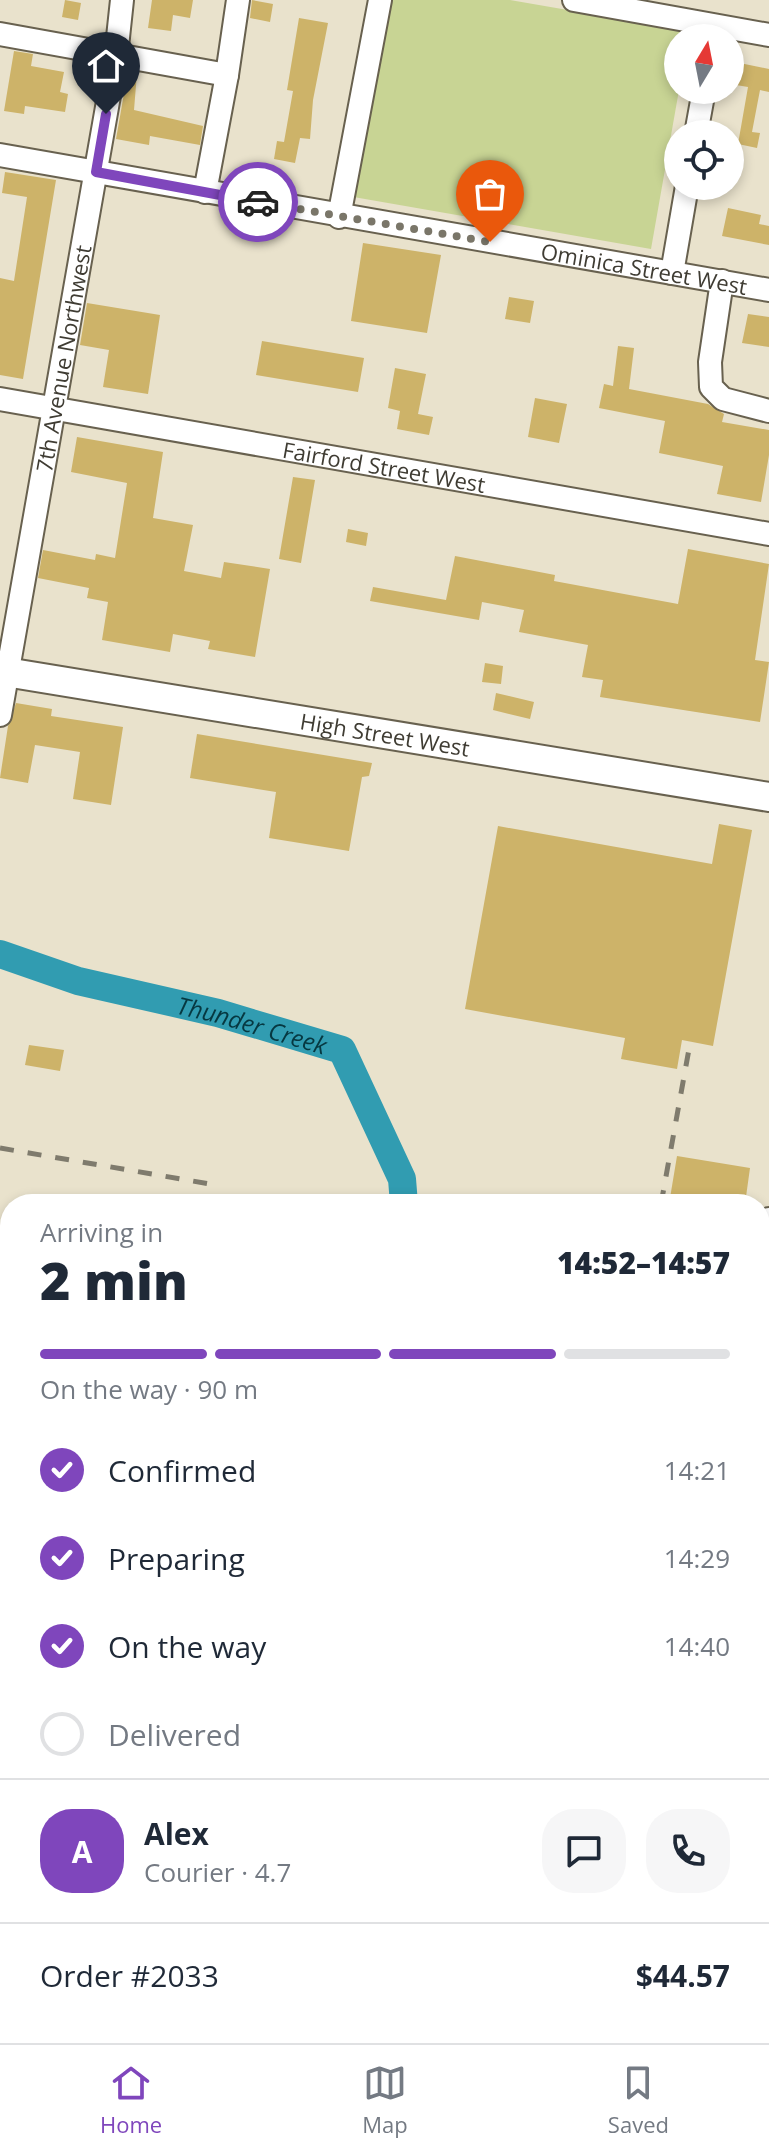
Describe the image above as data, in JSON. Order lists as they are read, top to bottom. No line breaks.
{"streets":{"main road":["High Street West"],"street":["Ominica Street West","7th Avenue Northwest","Fairford Street West"]},"crossings":[["Ominica Street West","7th Avenue Northwest"],["7th Avenue Northwest","Fairford Street West"],["7th Avenue Northwest","High Street West"]],"water":["Thunder Creek"],"north":"top","page":{"heading":["2 min","Arriving in","14:52–14:57"],"panel":["Alex","Courier · 4.7","Order #2033","$44.57"],"bar":"On the way · 90 m","list":[["Confirmed","14:21"],["Preparing","14:29"],["On the way","14:40"],"Delivered"],"round":"A","tabs":["Home","Map","Saved"]}}
